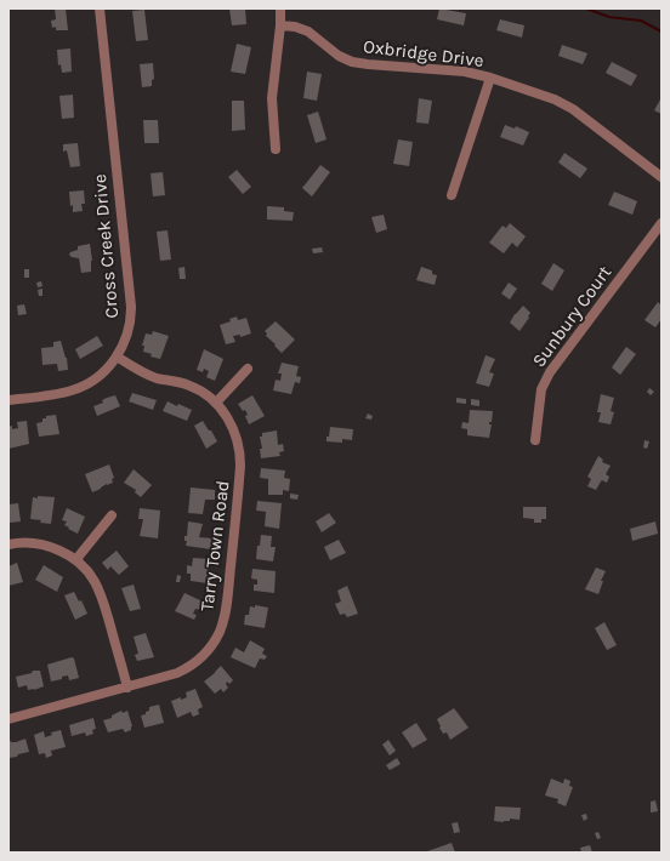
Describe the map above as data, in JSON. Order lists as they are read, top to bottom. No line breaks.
{"streets":{"street":["Oxbridge Drive","Cross Creek Drive","Sunbury Court","Tarry Town Road"]},"crossings":[["Cross Creek Drive","Tarry Town Road"]]}
